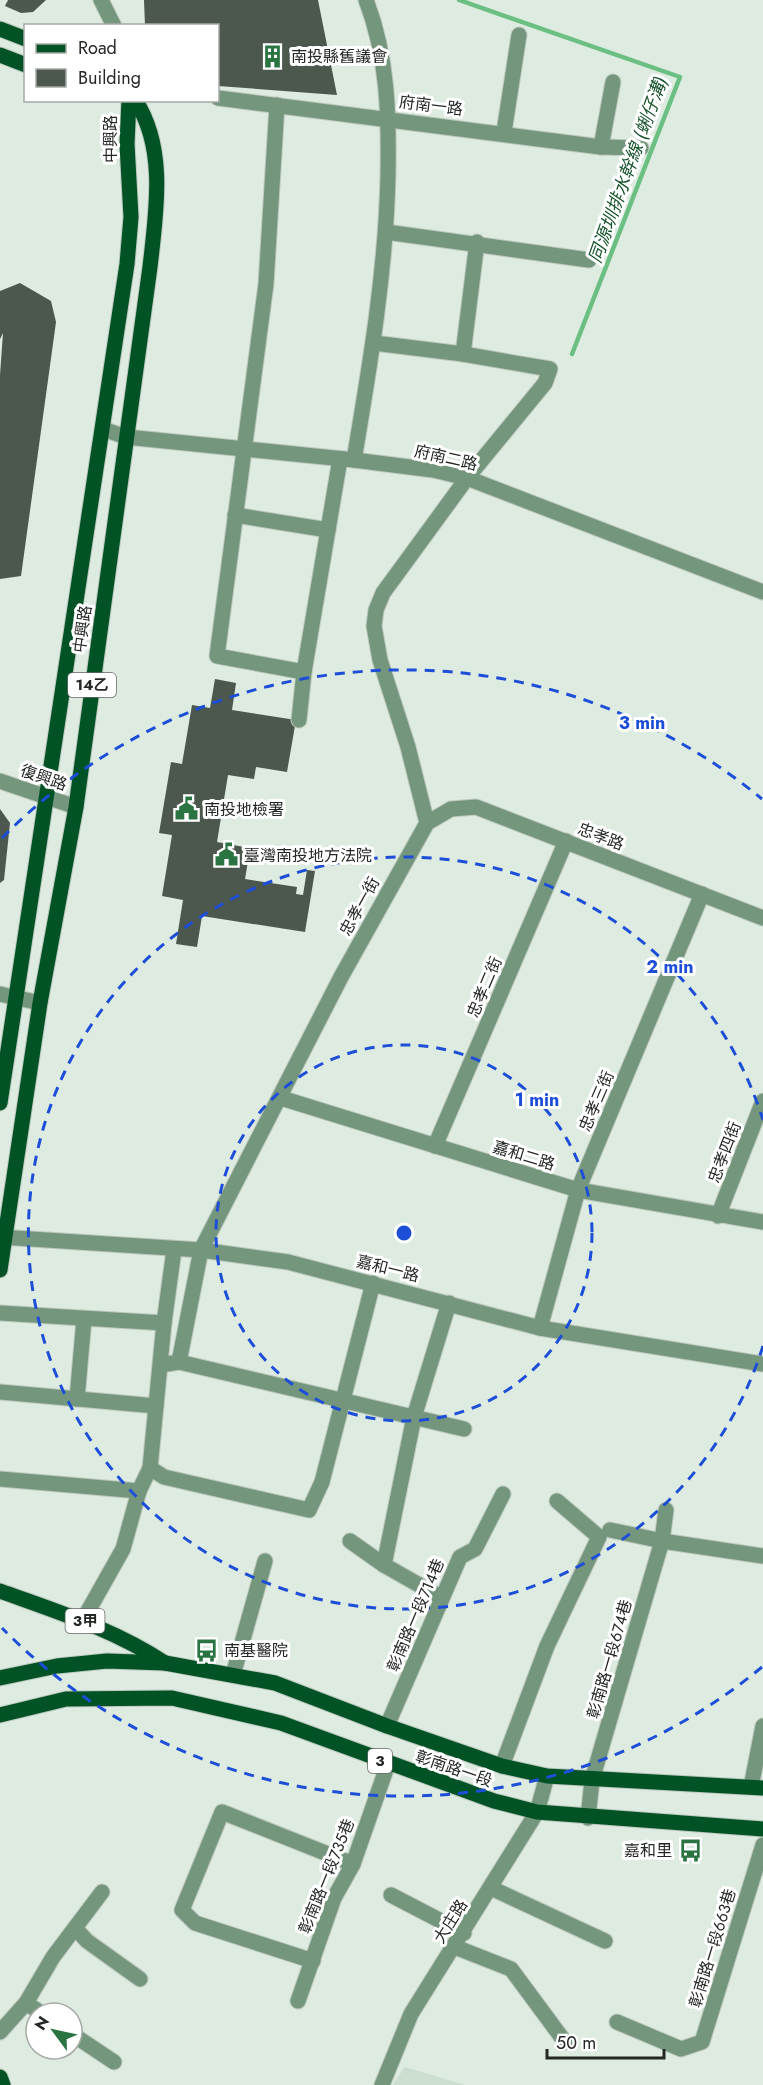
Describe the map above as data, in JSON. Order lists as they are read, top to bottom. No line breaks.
{"streets":{"main road":["中興路","14乙","3甲","3","彰南路一段"],"street":["府南一路","府南二路","復興路","忠孝路","忠孝一街","忠孝二街","忠孝三街","忠孝四街","嘉和二路","嘉和一路","彰南路一段714巷","彰南路一段674巷","彰南路一段735巷","大庄路","彰南路一段663巷"]},"crossings":[["中興路","府南二路"],["中興路","復興路"],["中興路","嘉和一路"],["忠孝路","忠孝一街"],["忠孝路","忠孝二街"],["忠孝路","忠孝三街"],["忠孝一街","嘉和二路"],["忠孝一街","嘉和一路"],["忠孝二街","嘉和二路"],["忠孝三街","嘉和二路"],["忠孝三街","嘉和一路"],["忠孝四街","嘉和二路"],["彰南路一段714巷","彰南路一段"],["彰南路一段674巷","彰南路一段"],["彰南路一段","彰南路一段735巷"],["彰南路一段","大庄路"]],"water":["同源圳排水幹線 (蜊仔溝)"],"places":{"building":["南投縣舊議會"],"public building":["南投地檢署","臺灣南投地方法院"],"bus stop":["南基醫院","嘉和里"]},"legend":["Road","Building"],"scale_bar":"50 m","north":"top left","rings":["3 min","2 min","1 min"]}
